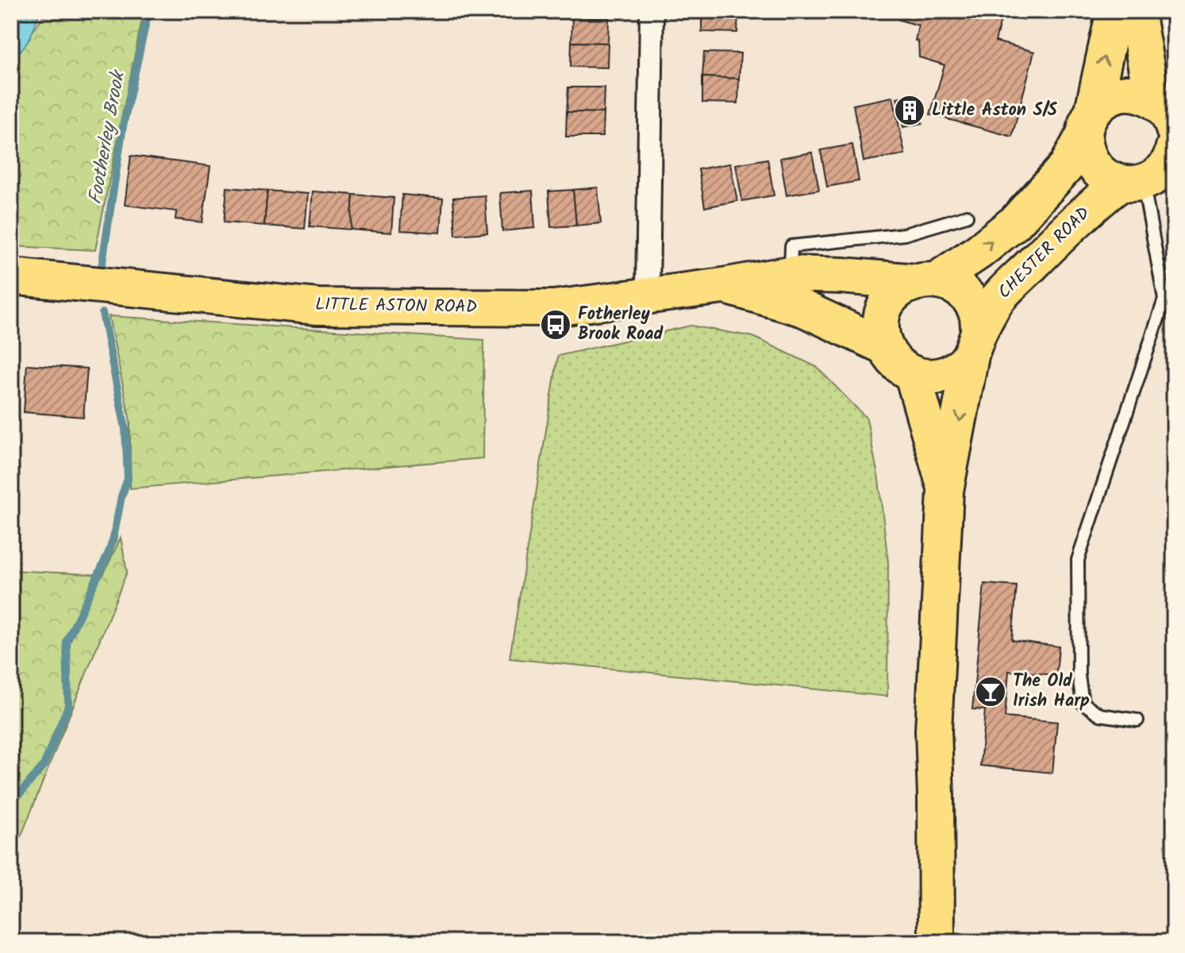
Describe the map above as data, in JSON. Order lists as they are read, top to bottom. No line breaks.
{"streets":{"main road":["CHESTER ROAD","LITTLE ASTON ROAD"]},"crossings":[["CHESTER ROAD","LITTLE ASTON ROAD"]],"water":["Footherley Brook"],"places":{"building":["Little Aston S/S"],"bus stop":["Fotherley Brook Road"],"bar":["The Old Irish Harp"]}}
